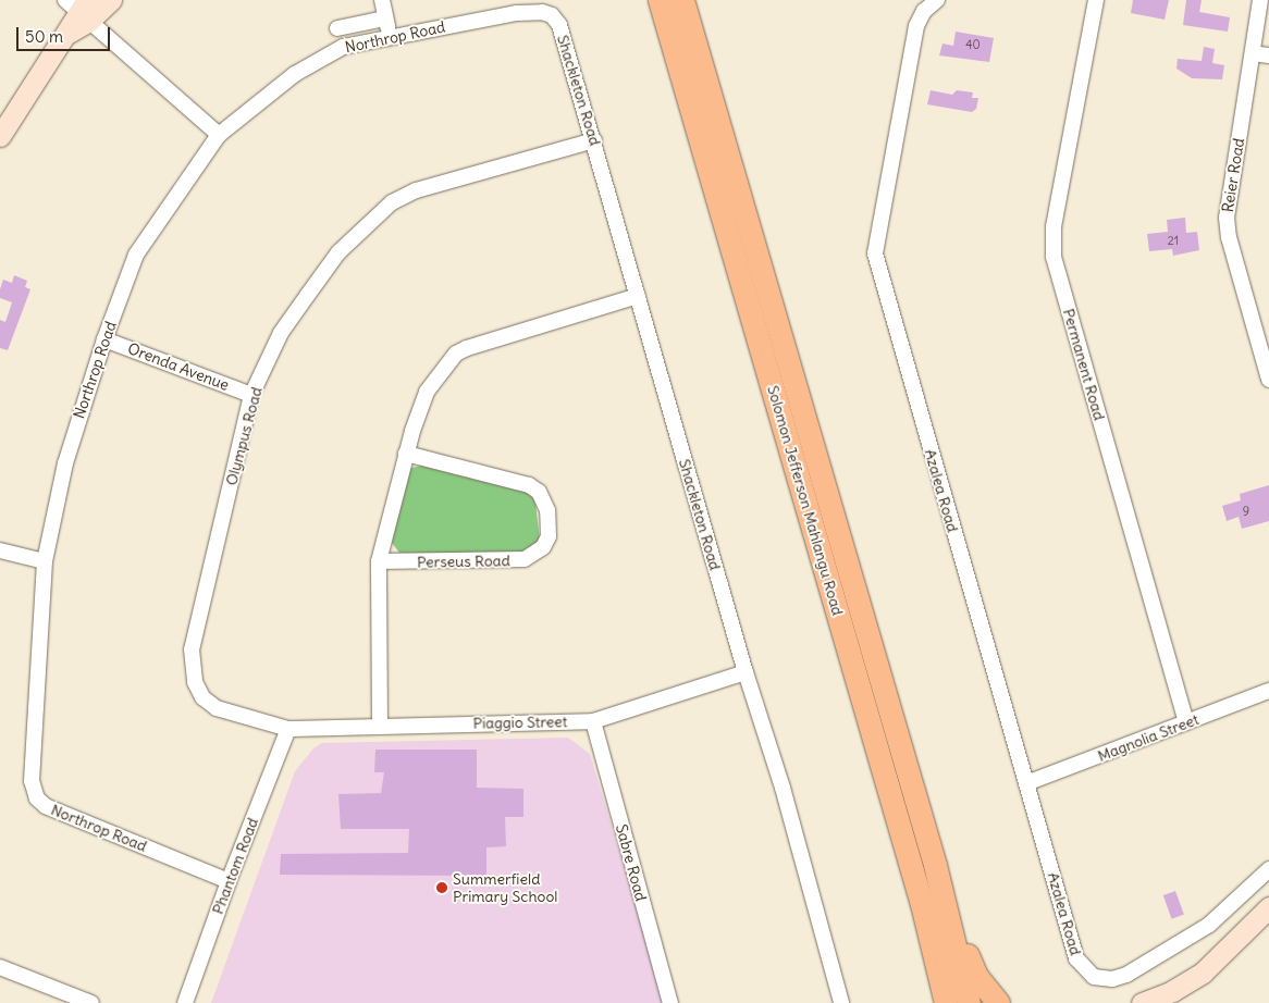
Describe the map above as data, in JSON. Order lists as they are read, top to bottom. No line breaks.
{"streets":{"main road":["Solomon Jefferson Mahlangu Road"],"street":["Northrop Road","Shackleton Road","Reier Road","Permanent Road","Orenda Avenue","Olympus Road","Azalea Road","Perseus Road","Piaggio Street","Magnolia Street","Sabre Road","Phantom Road"]},"crossings":[["Northrop Road","Shackleton Road"],["Northrop Road","Orenda Avenue"],["Northrop Road","Phantom Road"],["Shackleton Road","Olympus Road"],["Shackleton Road","Piaggio Street"],["Permanent Road","Magnolia Street"],["Orenda Avenue","Olympus Road"],["Olympus Road","Piaggio Street"],["Olympus Road","Phantom Road"],["Azalea Road","Magnolia Street"],["Piaggio Street","Sabre Road"],["Piaggio Street","Phantom Road"]],"places":["Summerfield Primary School"],"house_numbers":["40","21","9"],"scale_bar":"50 m"}
